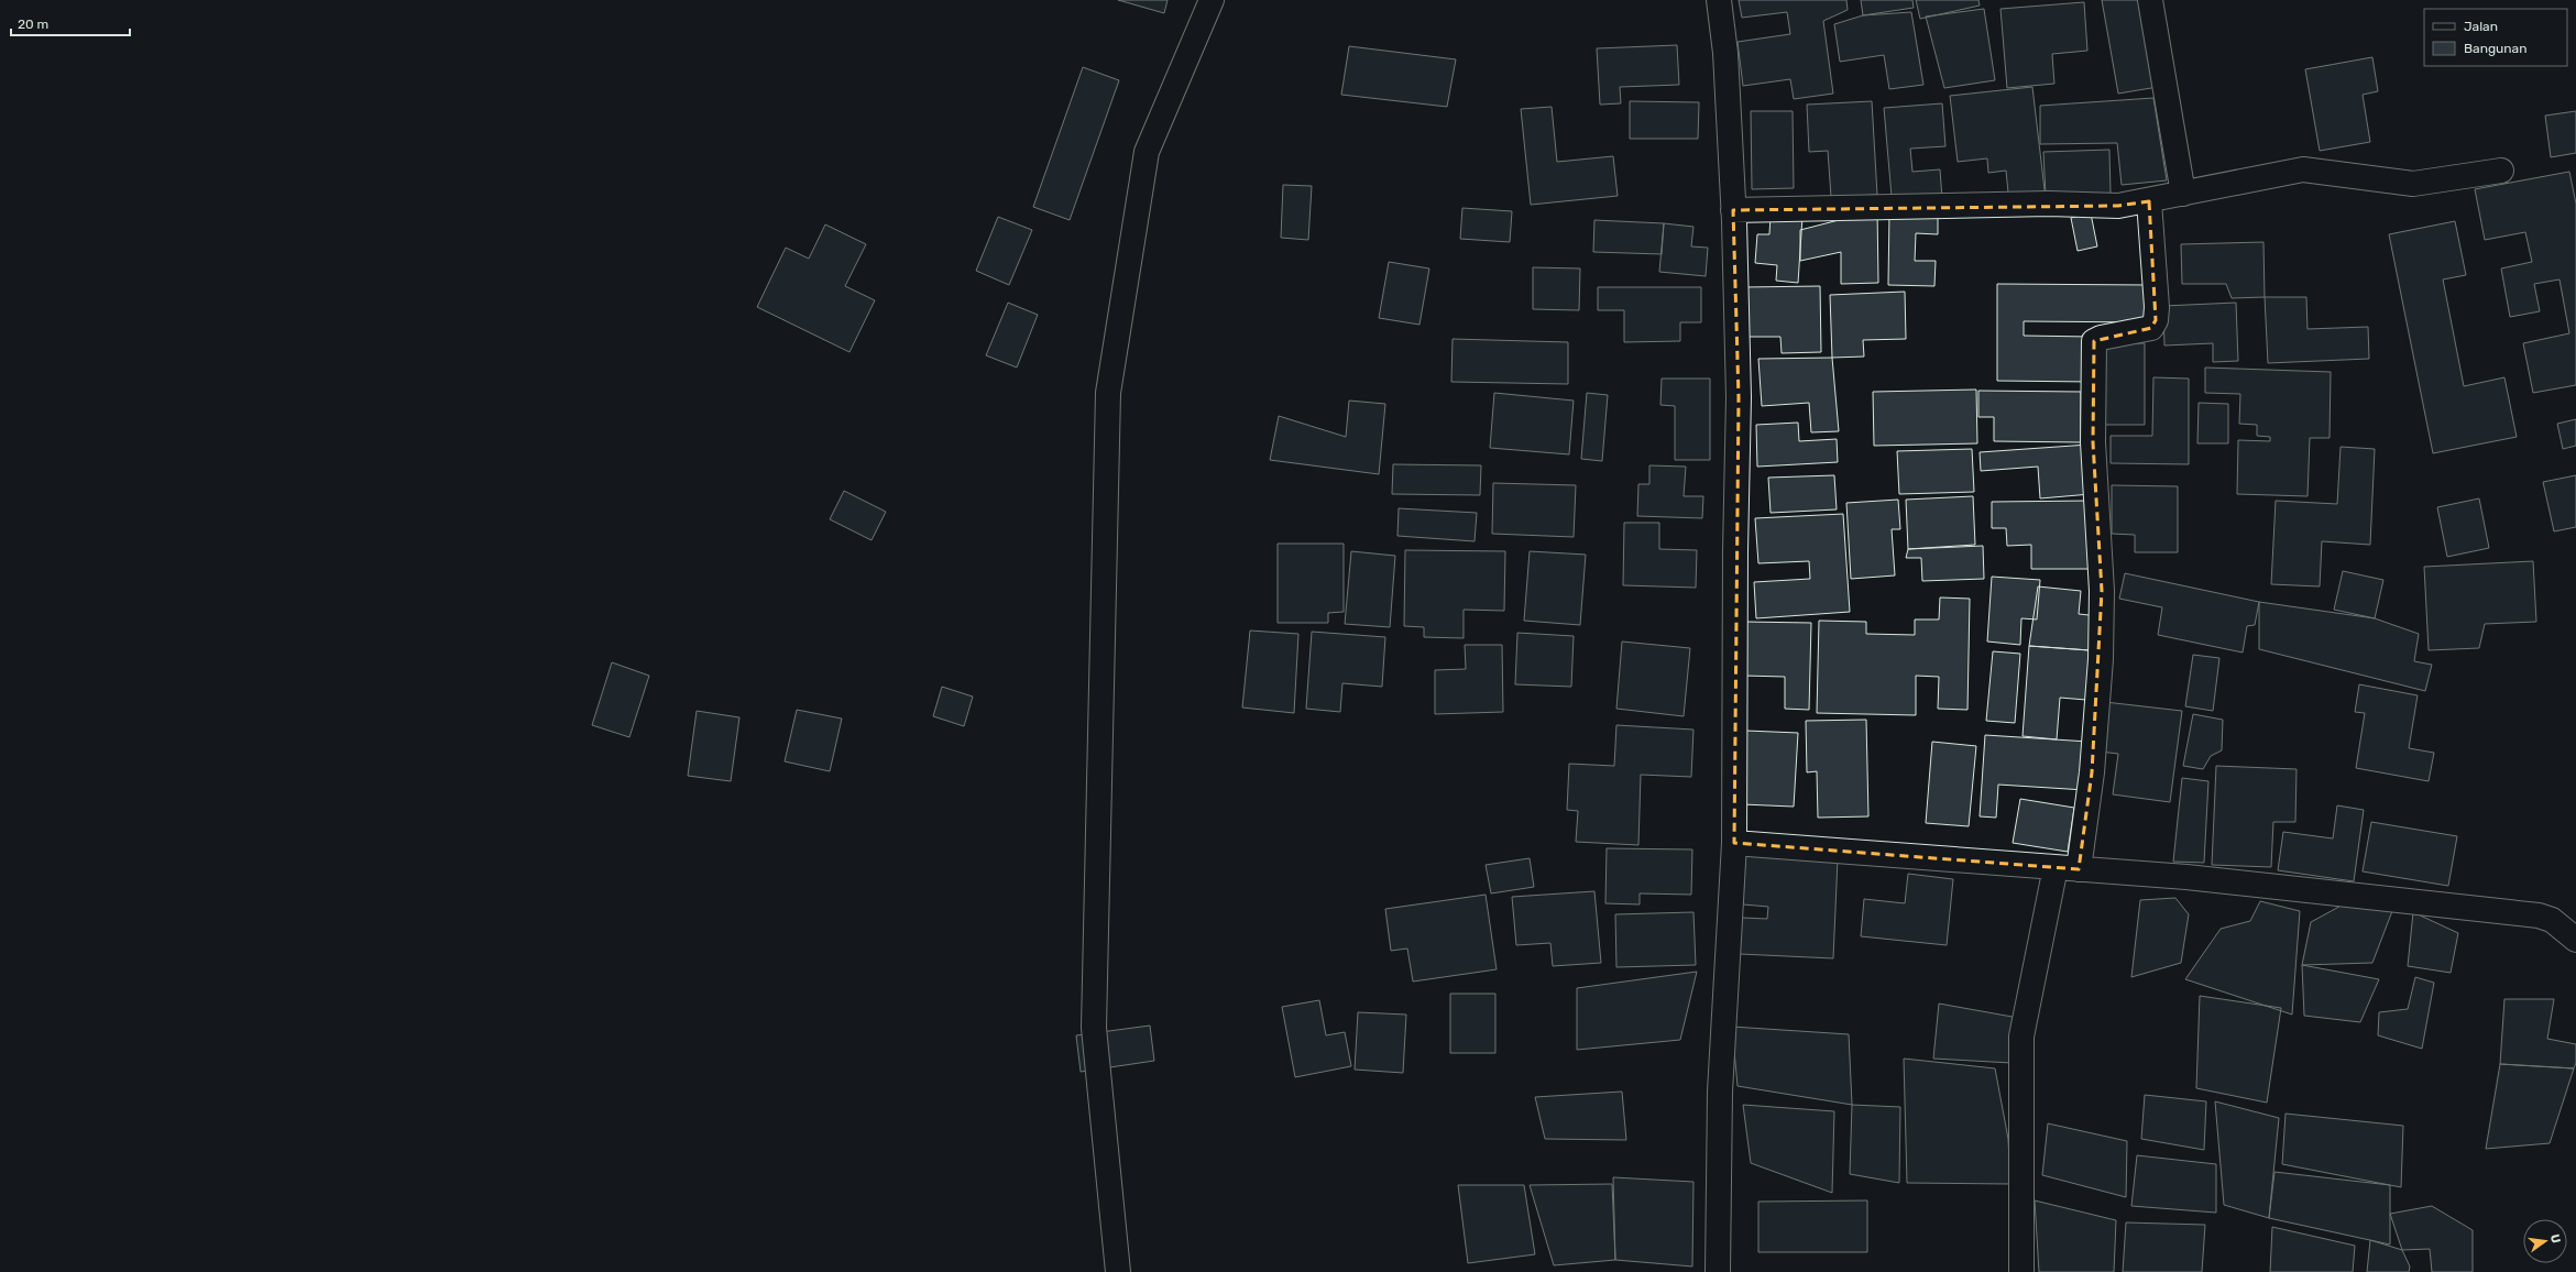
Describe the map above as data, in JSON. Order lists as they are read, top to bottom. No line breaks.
{"legend":["Jalan","Bangunan"],"scale_bar":"20 m","north":"right"}
